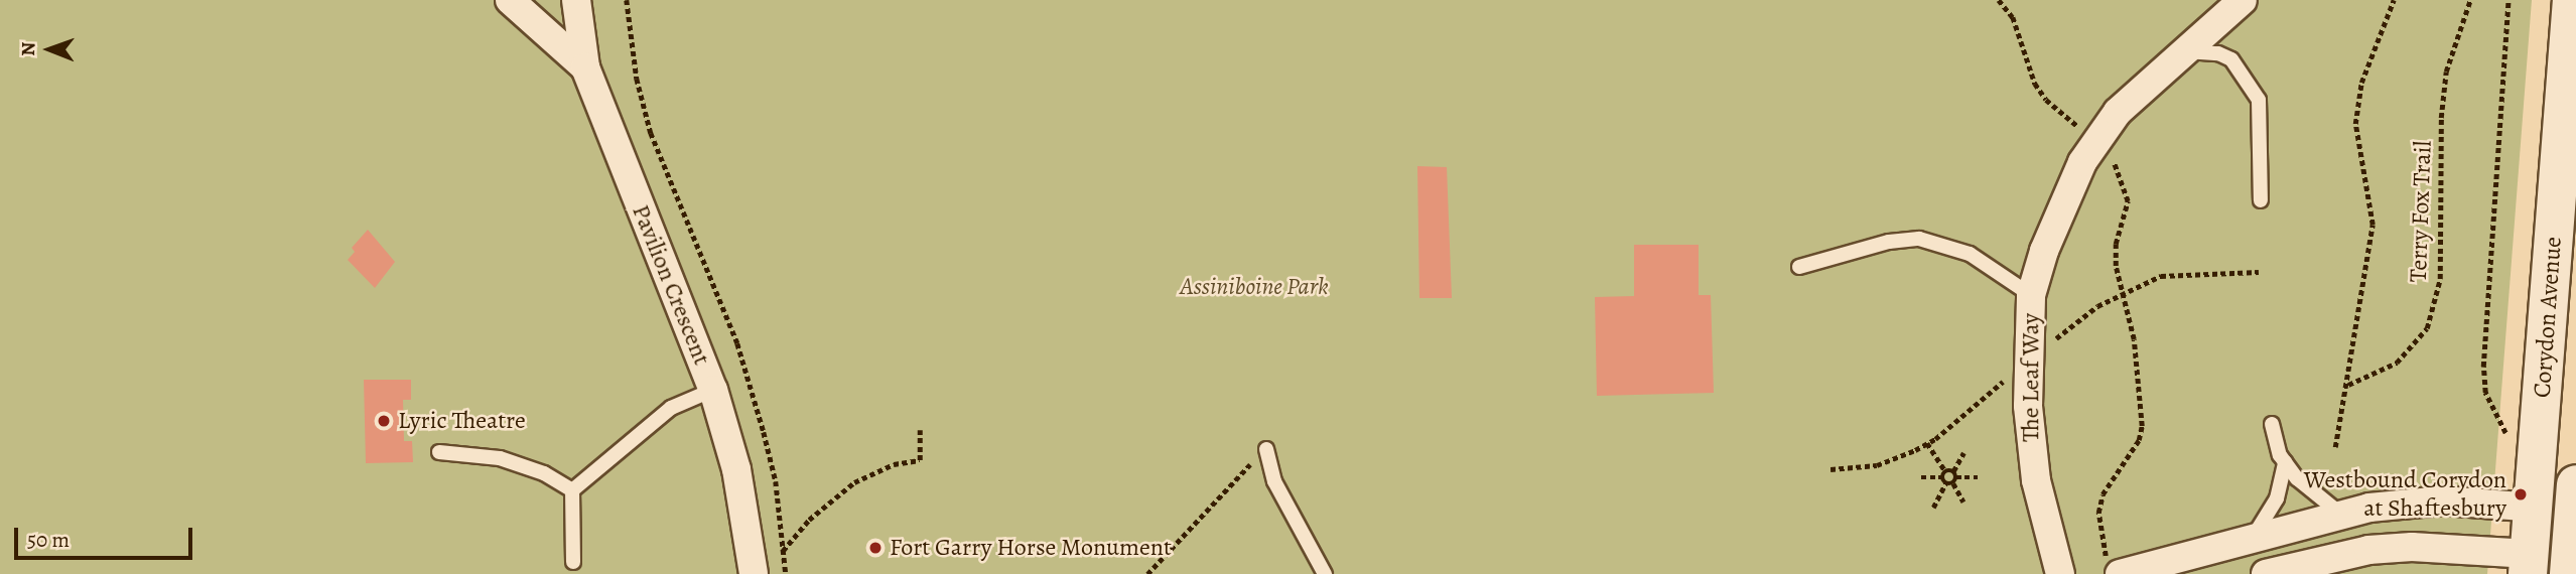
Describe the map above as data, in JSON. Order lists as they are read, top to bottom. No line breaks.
{"streets":{"main road":["Corydon Avenue"],"street":["Pavilion Crescent","The Leaf Way"],"path":["Terry Fox Trail"]},"parks":["Assiniboine Park"],"places":["Lyric Theatre","Westbound Corydon at Shaftesbury","Fort Garry Horse Monument"],"scale_bar":"50 m","north":"left"}
